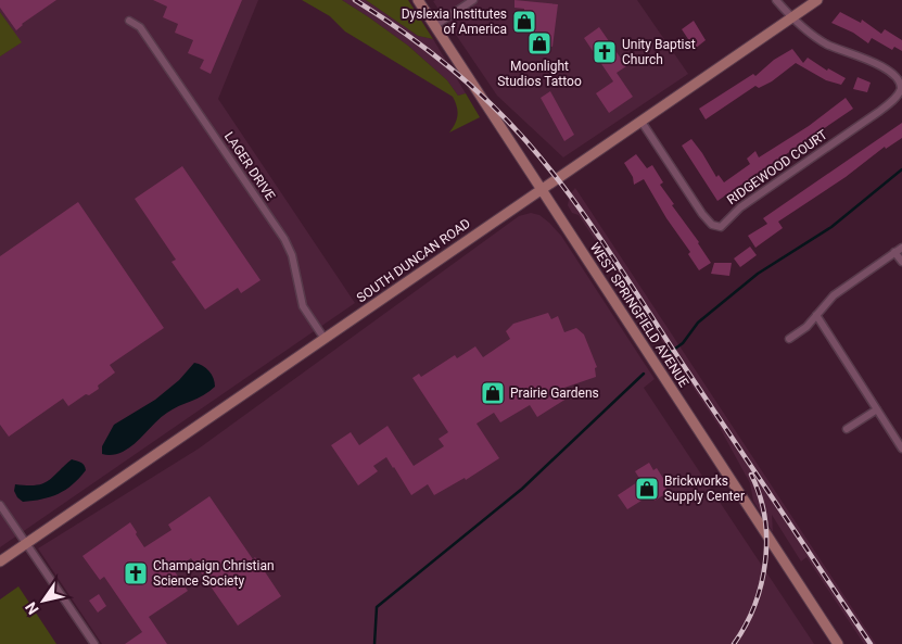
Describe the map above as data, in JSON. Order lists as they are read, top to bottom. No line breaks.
{"streets":{"main road":["SOUTH DUNCAN ROAD","WEST SPRINGFIELD AVENUE"],"street":["LAGER DRIVE","RIDGEWOOD COURT"]},"crossings":[["LAGER DRIVE","SOUTH DUNCAN ROAD"],["RIDGEWOOD COURT","SOUTH DUNCAN ROAD"],["SOUTH DUNCAN ROAD","WEST SPRINGFIELD AVENUE"]],"places":{"shop":["Dyslexia Institutes of America","Moonlight Studios Tattoo","Prairie Gardens","Brickworks Supply Center"],"church":["Unity Baptist Church","Champaign Christian Science Society"]},"north":"bottom left"}
